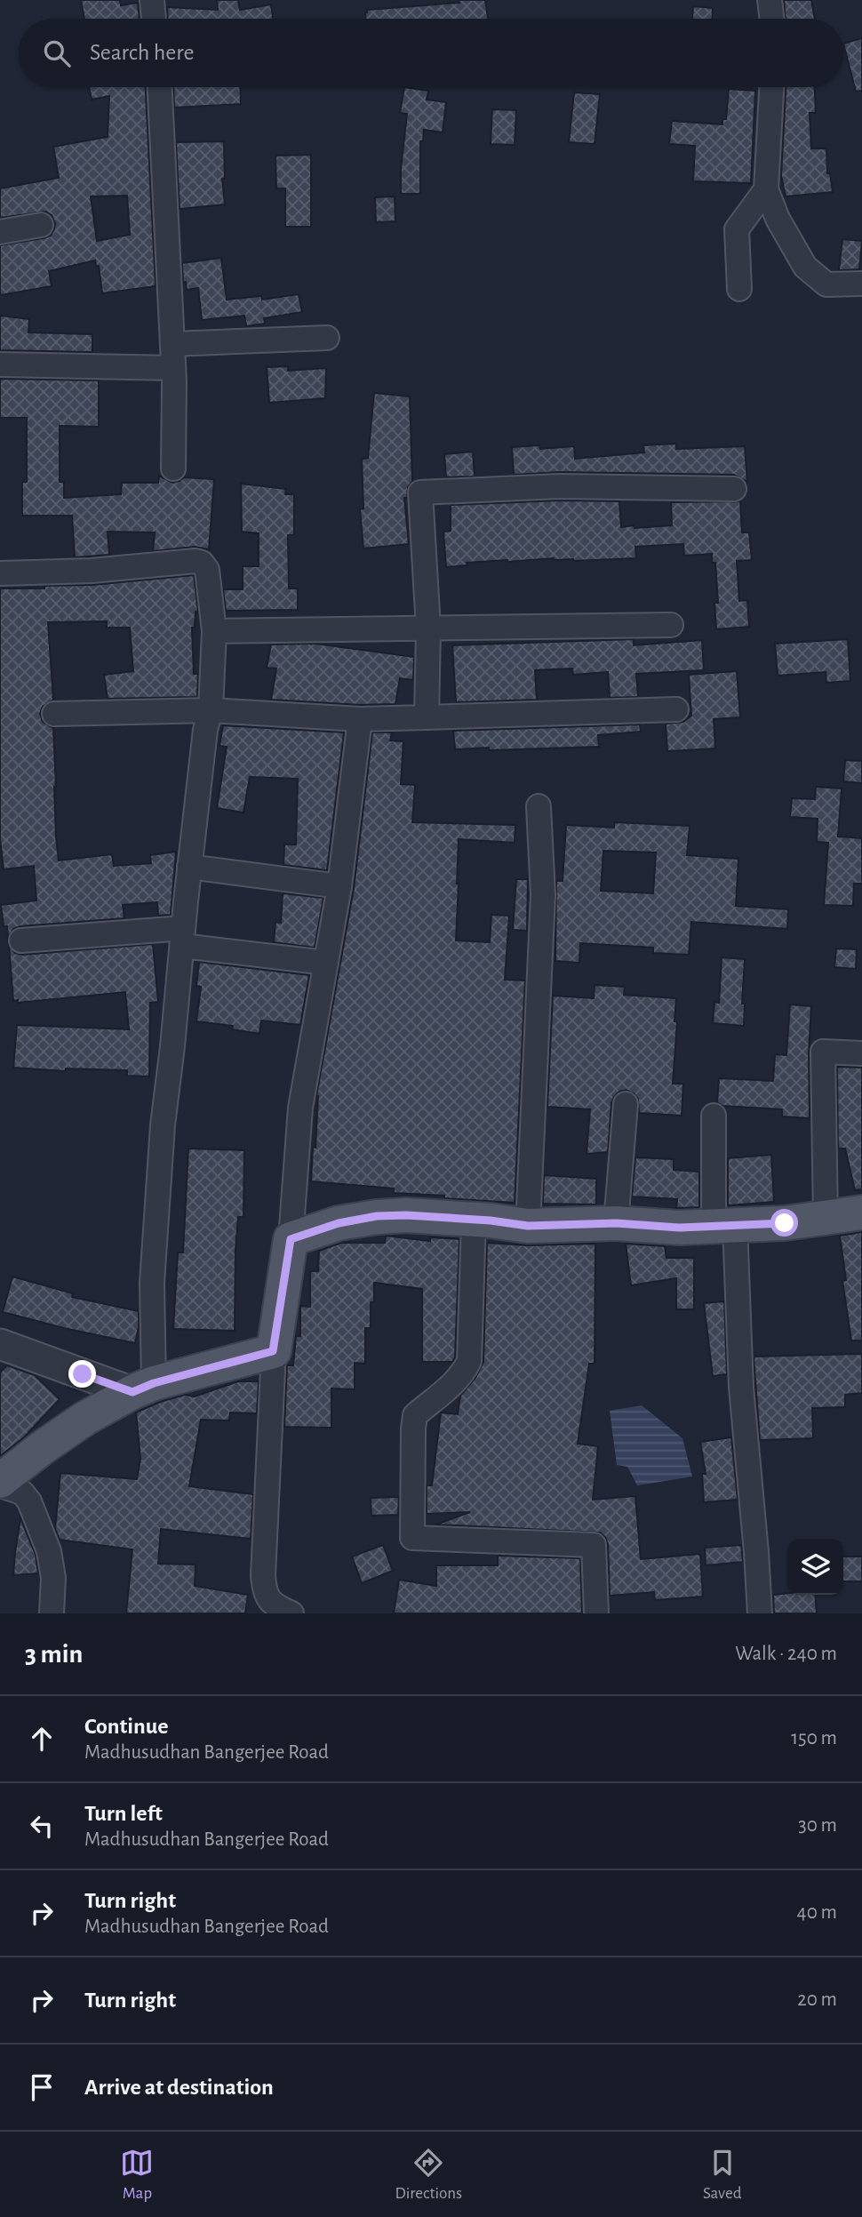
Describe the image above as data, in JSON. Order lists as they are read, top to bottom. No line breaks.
{"page":{"search":"Search here","heading":["3 min","Walk · 240 m"],"list":[["Continue","Madhusudhan Bangerjee Road","150 m"],["Turn left","Madhusudhan Bangerjee Road","30 m"],["Turn right","Madhusudhan Bangerjee Road","40 m"],["Turn right","20 m"],"Arrive at destination"],"nav":["Map","Directions","Saved"]}}
